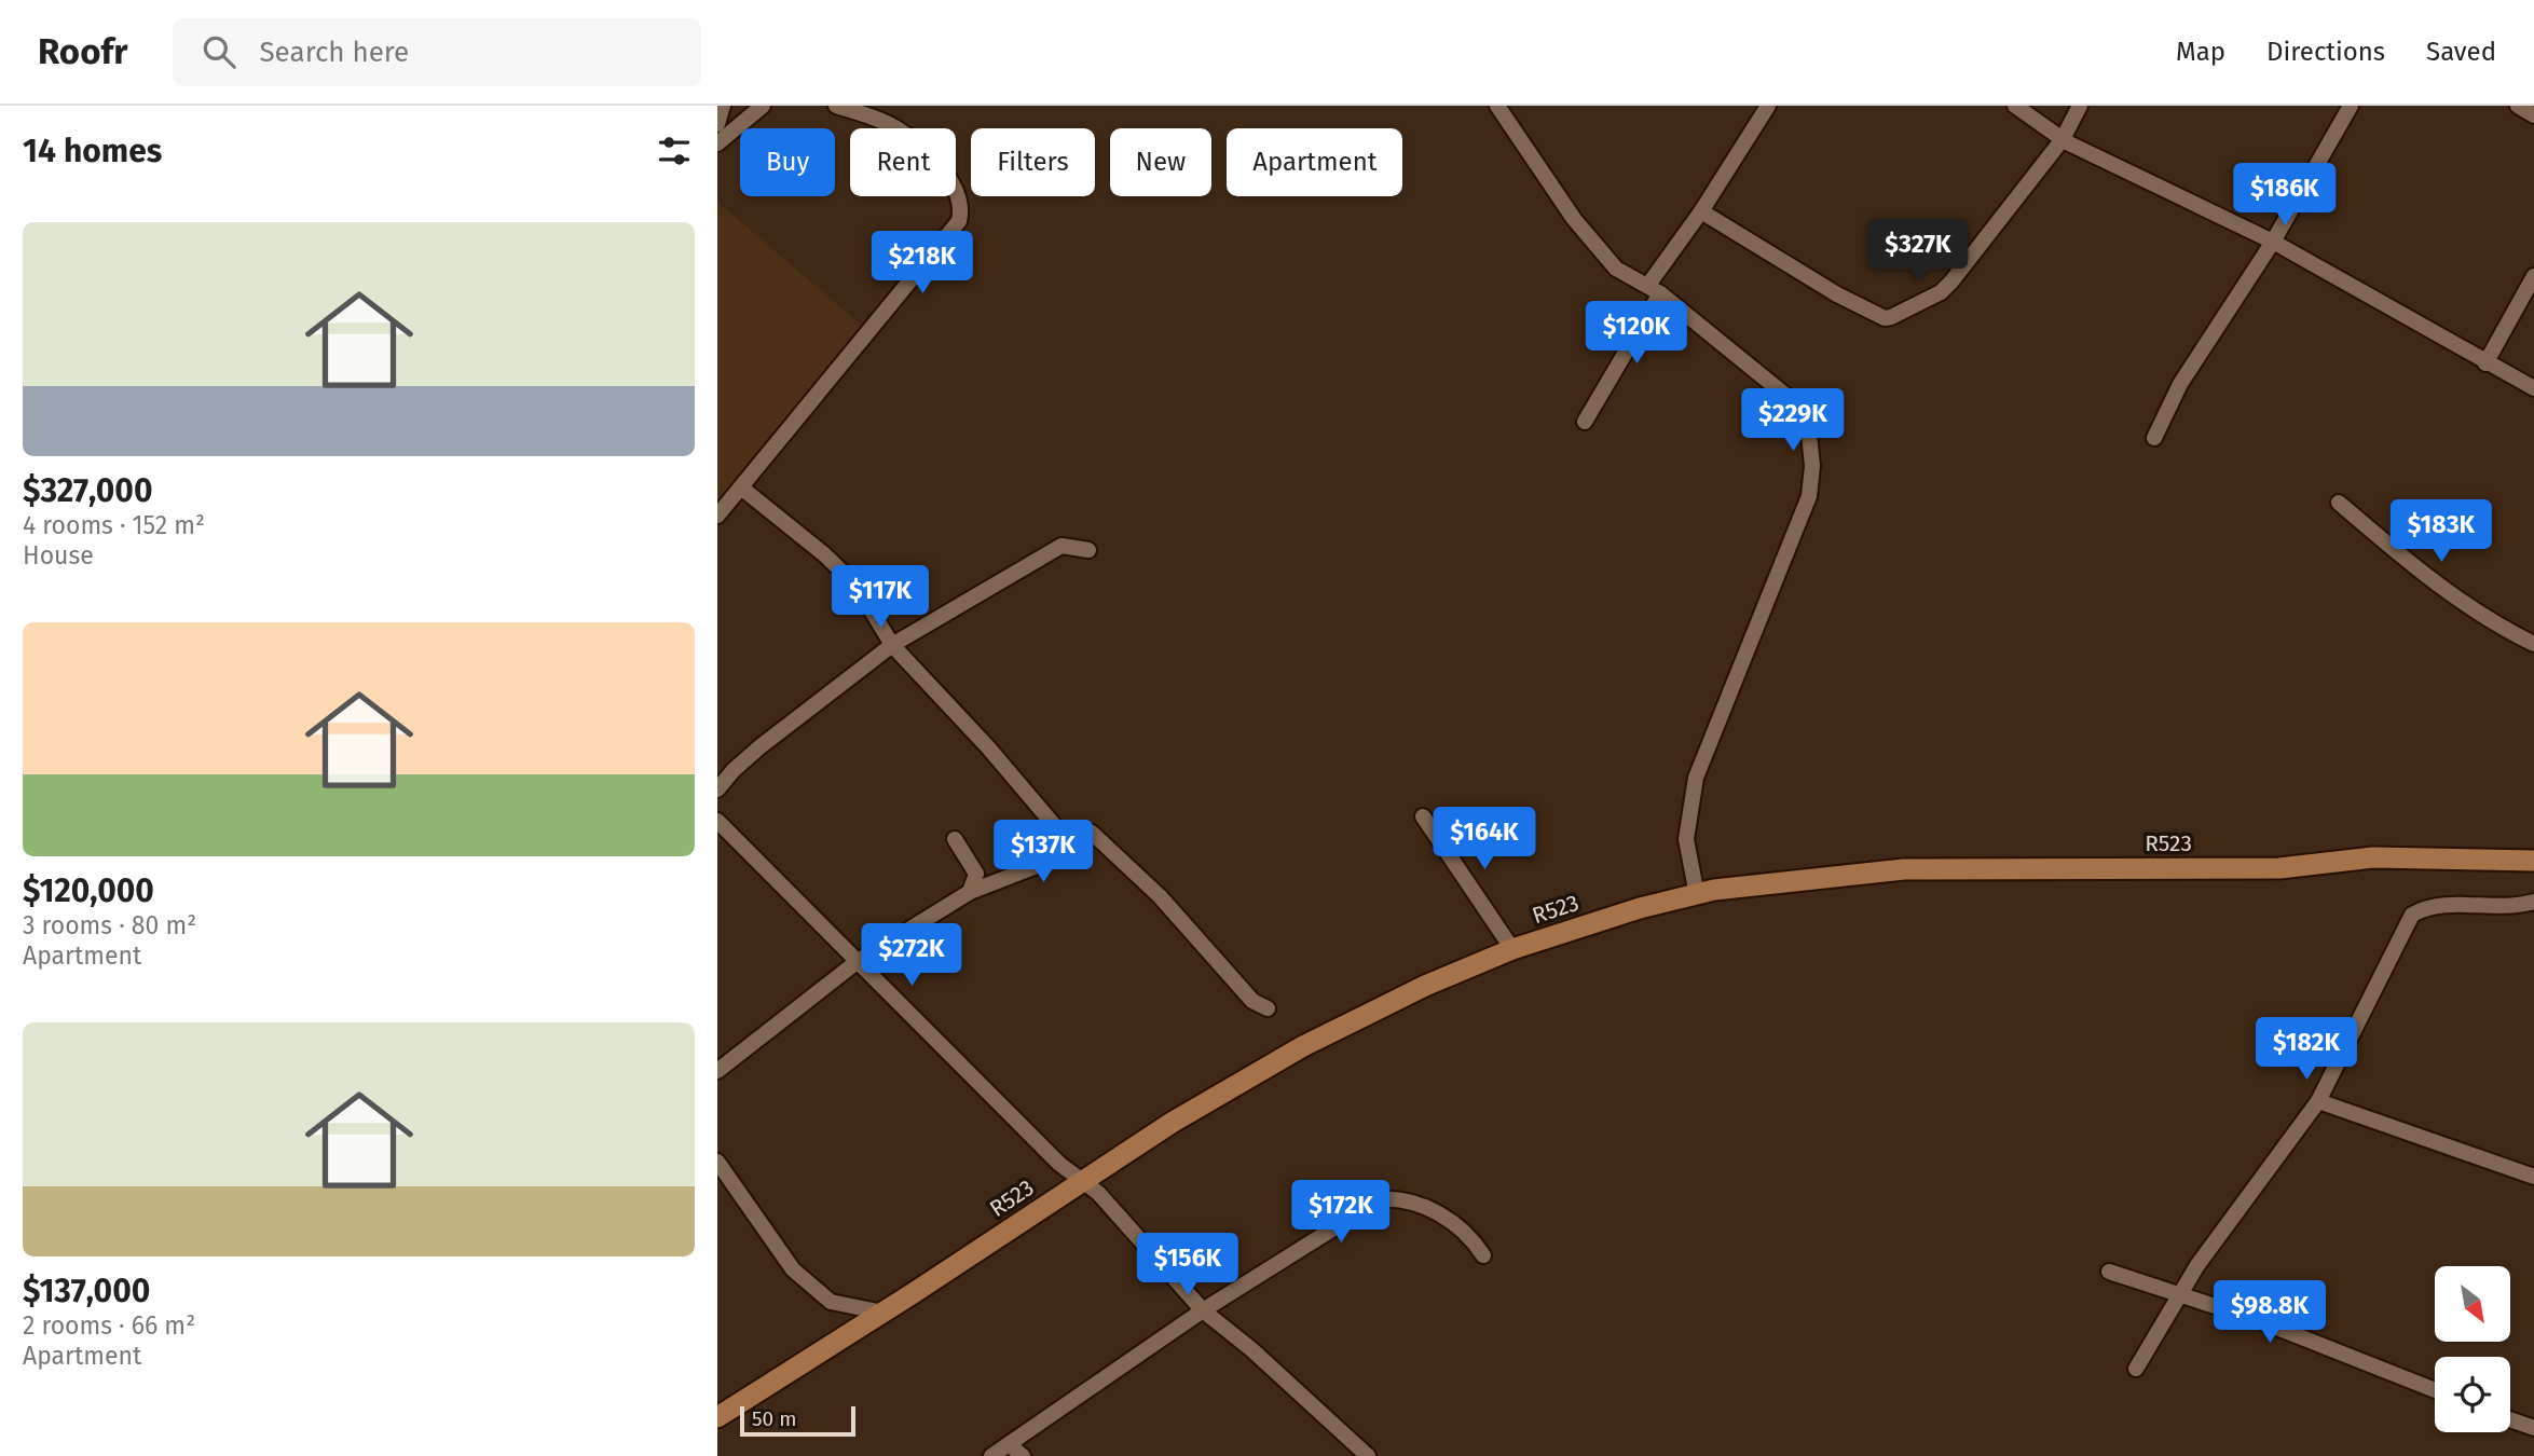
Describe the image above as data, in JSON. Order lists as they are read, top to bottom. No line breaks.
{"streets":{"main road":["R523"]},"scale_bar":"50 m","north":"bottom right","page":{"header":"Roofr","search":"Search here","nav":["Map","Directions","Saved"],"heading":"14 homes","chip":["Buy","Rent","Filters","New","Apartment"],"price":["$186K","$327K","$218K","$120K","$229K","$183K","$117K","$164K","$137K","$272K","$182K","$172K","$156K","$98.8K"],"list":[{"name":"$327,000","note":"4 rooms · 152 m² · House"},{"name":"$120,000","note":"3 rooms · 80 m² · Apartment"},{"name":"$137,000","note":"2 rooms · 66 m² · Apartment"}],"scale":"50 m"}}
